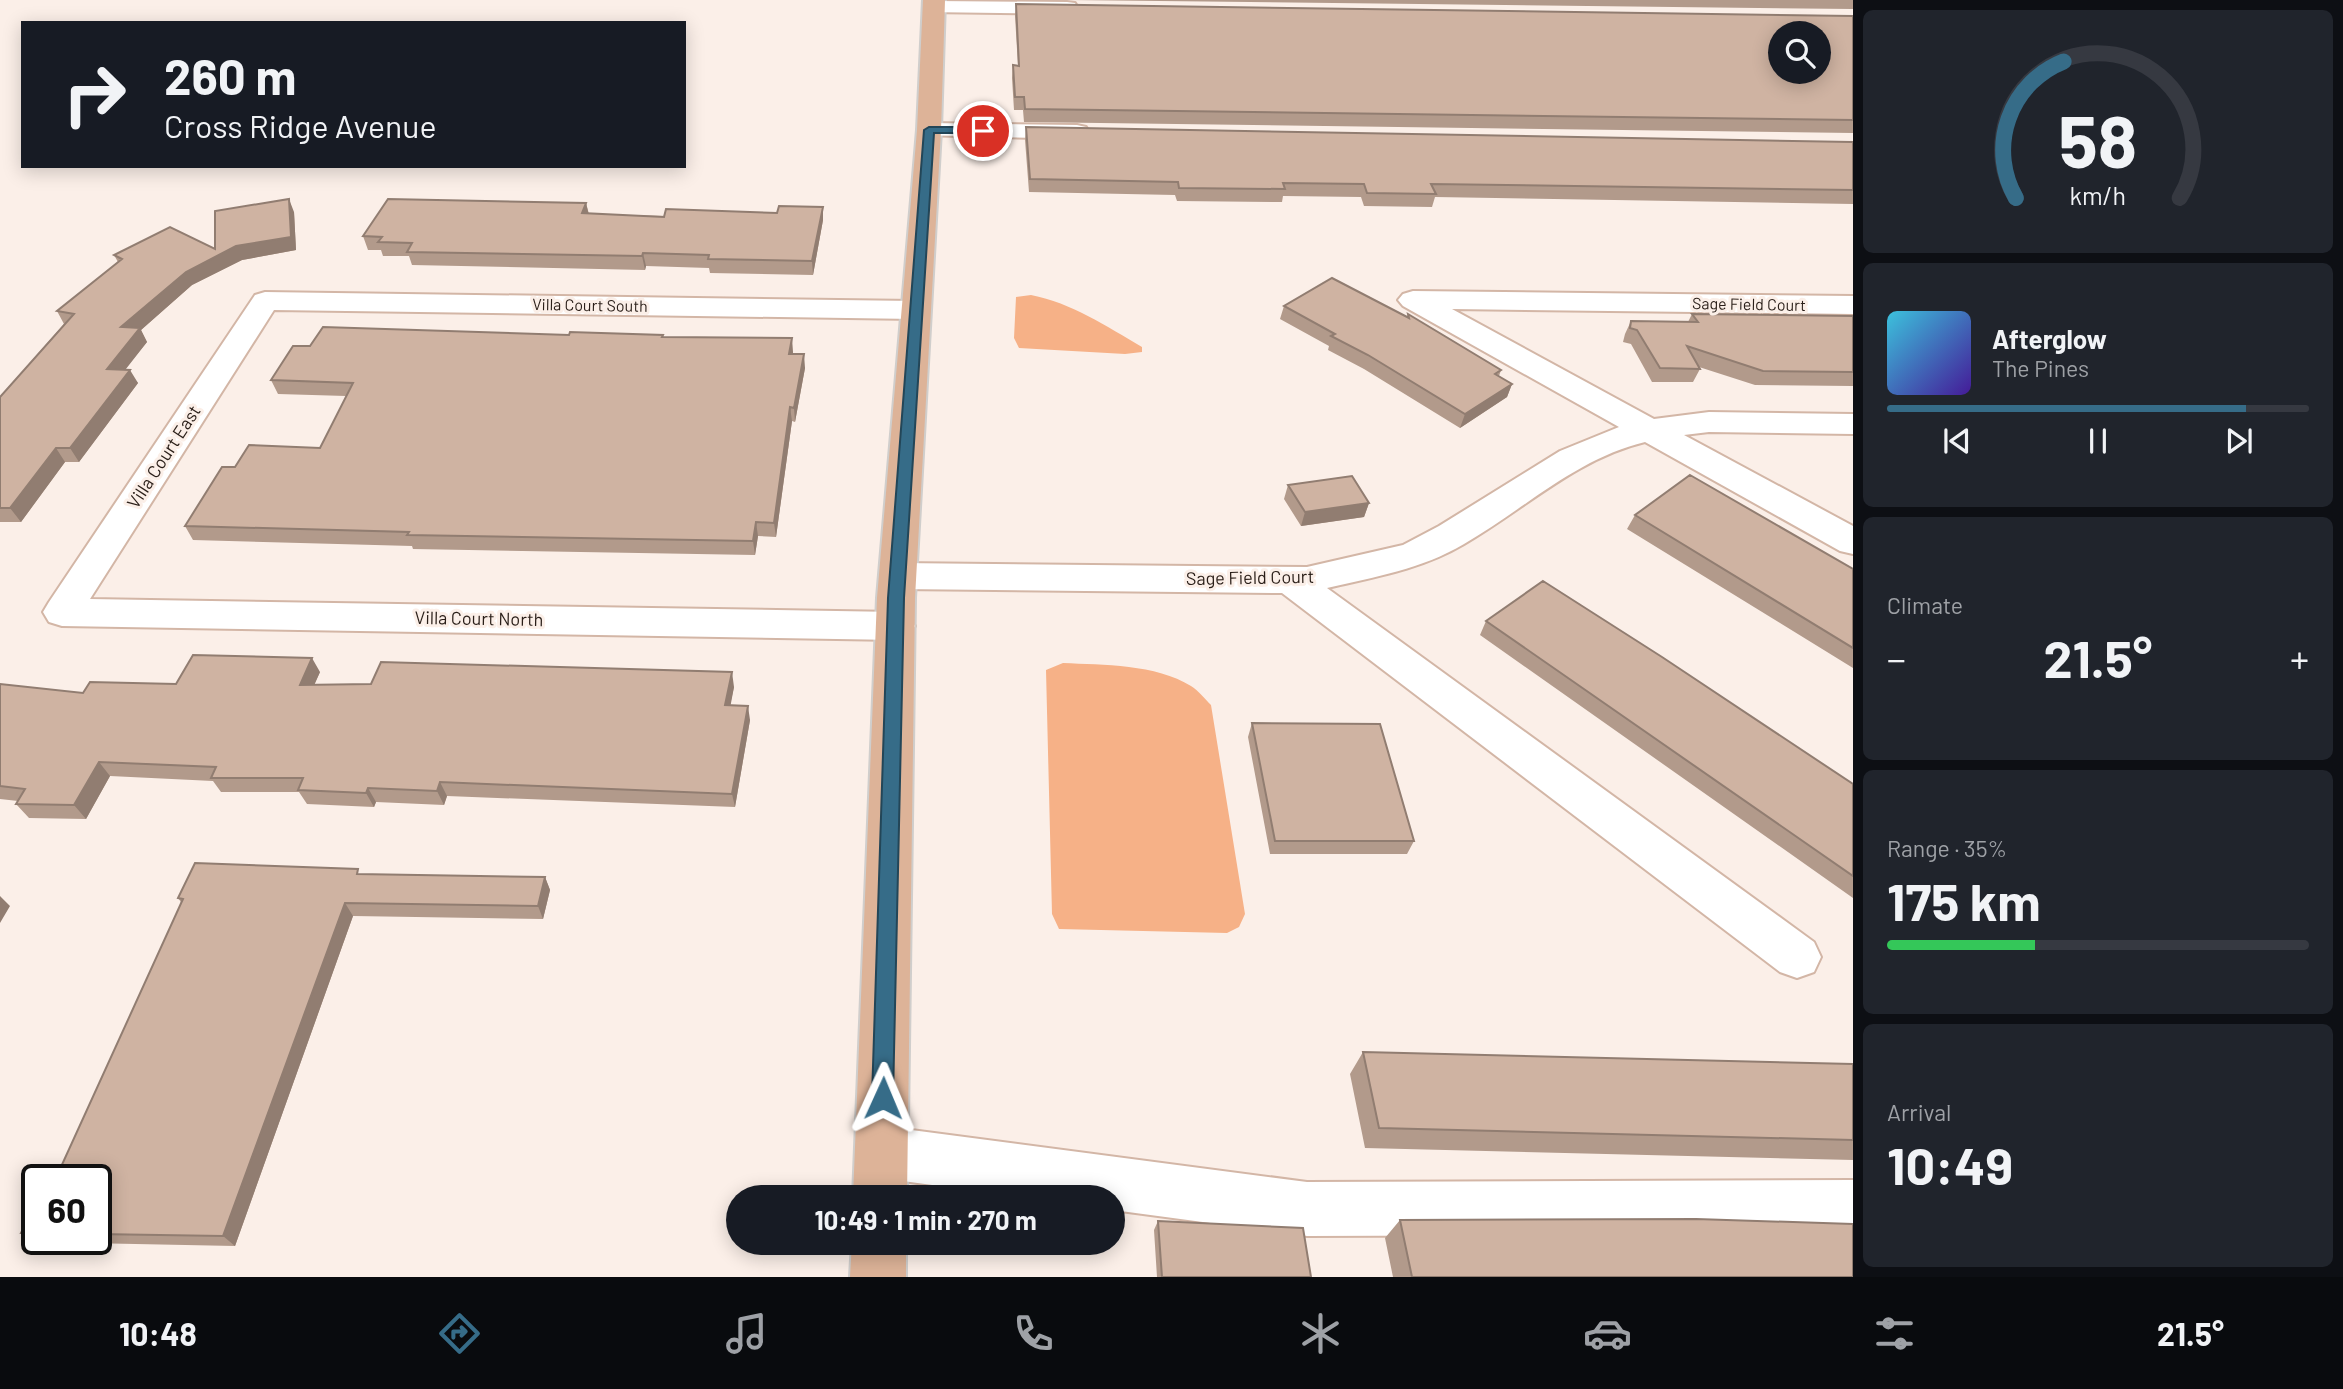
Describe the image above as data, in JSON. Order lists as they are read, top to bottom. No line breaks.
{"streets":{"street":["Sage Field Court","Villa Court South","Villa Court East","Villa Court North"]},"crossings":[["Villa Court South","Villa Court East"],["Villa Court East","Villa Court North"]],"page":{"turn":["260 m","Cross Ridge Avenue"],"song":["Afterglow","The Pines"],"tile":["Climate",["Range · 35%","175 km"],["Arrival","10:49"]],"heat":["−","21.5°","+"],"limit":"60","trip":"10:49 · 1 min · 270 m","tabs":["10:48","21.5°"],"gauge":["58","km/h"]}}
